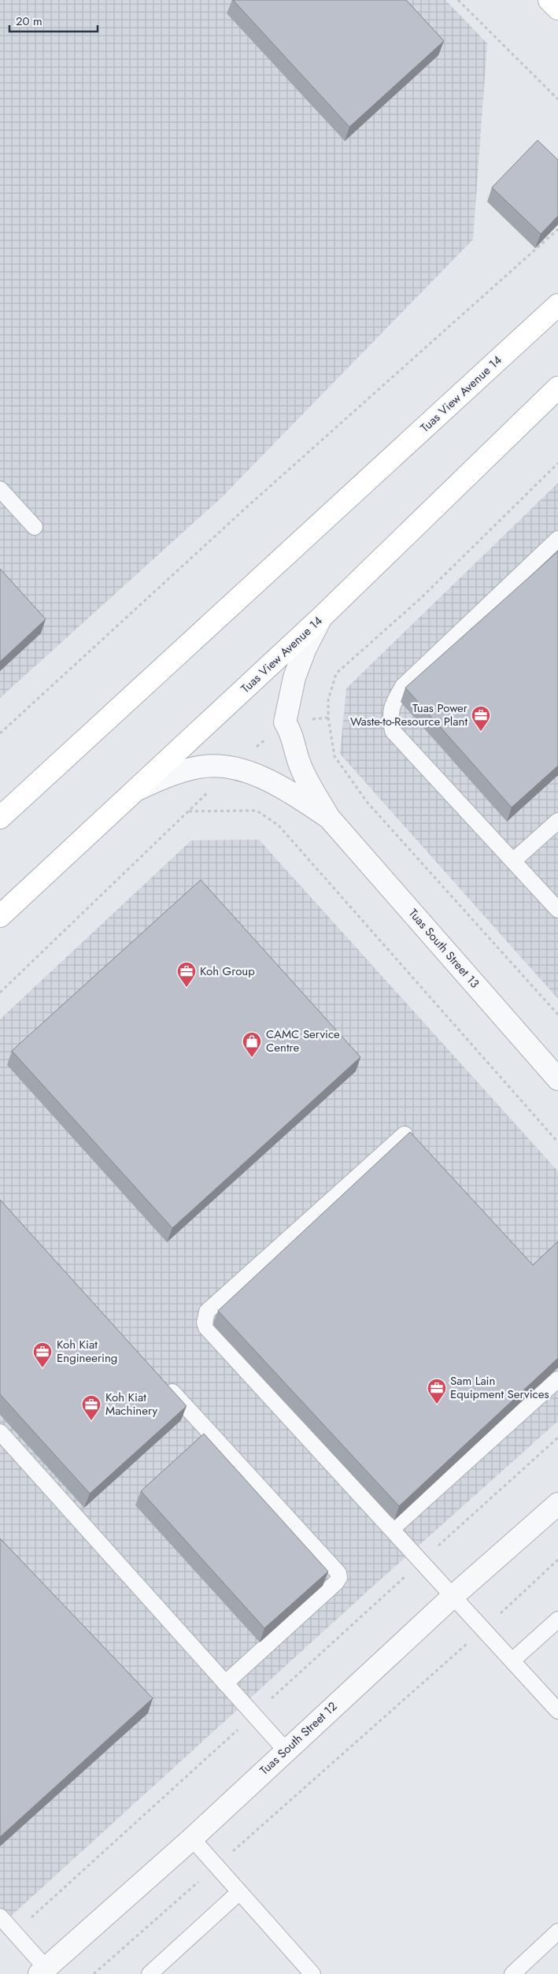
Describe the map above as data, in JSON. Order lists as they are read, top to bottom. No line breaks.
{"streets":{"street":["Tuas View Avenue 14","Tuas South Street 13","Tuas South Street 12"]},"crossings":[["Tuas View Avenue 14","Tuas South Street 13"]],"places":{"office":["Tuas Power Waste-to-Resource Plant","Koh Group","Koh Kiat Engineering","Sam Lain Equipment Services","Koh Kiat Machinery"],"shop":["CAMC Service Centre"]},"scale_bar":"20 m"}
